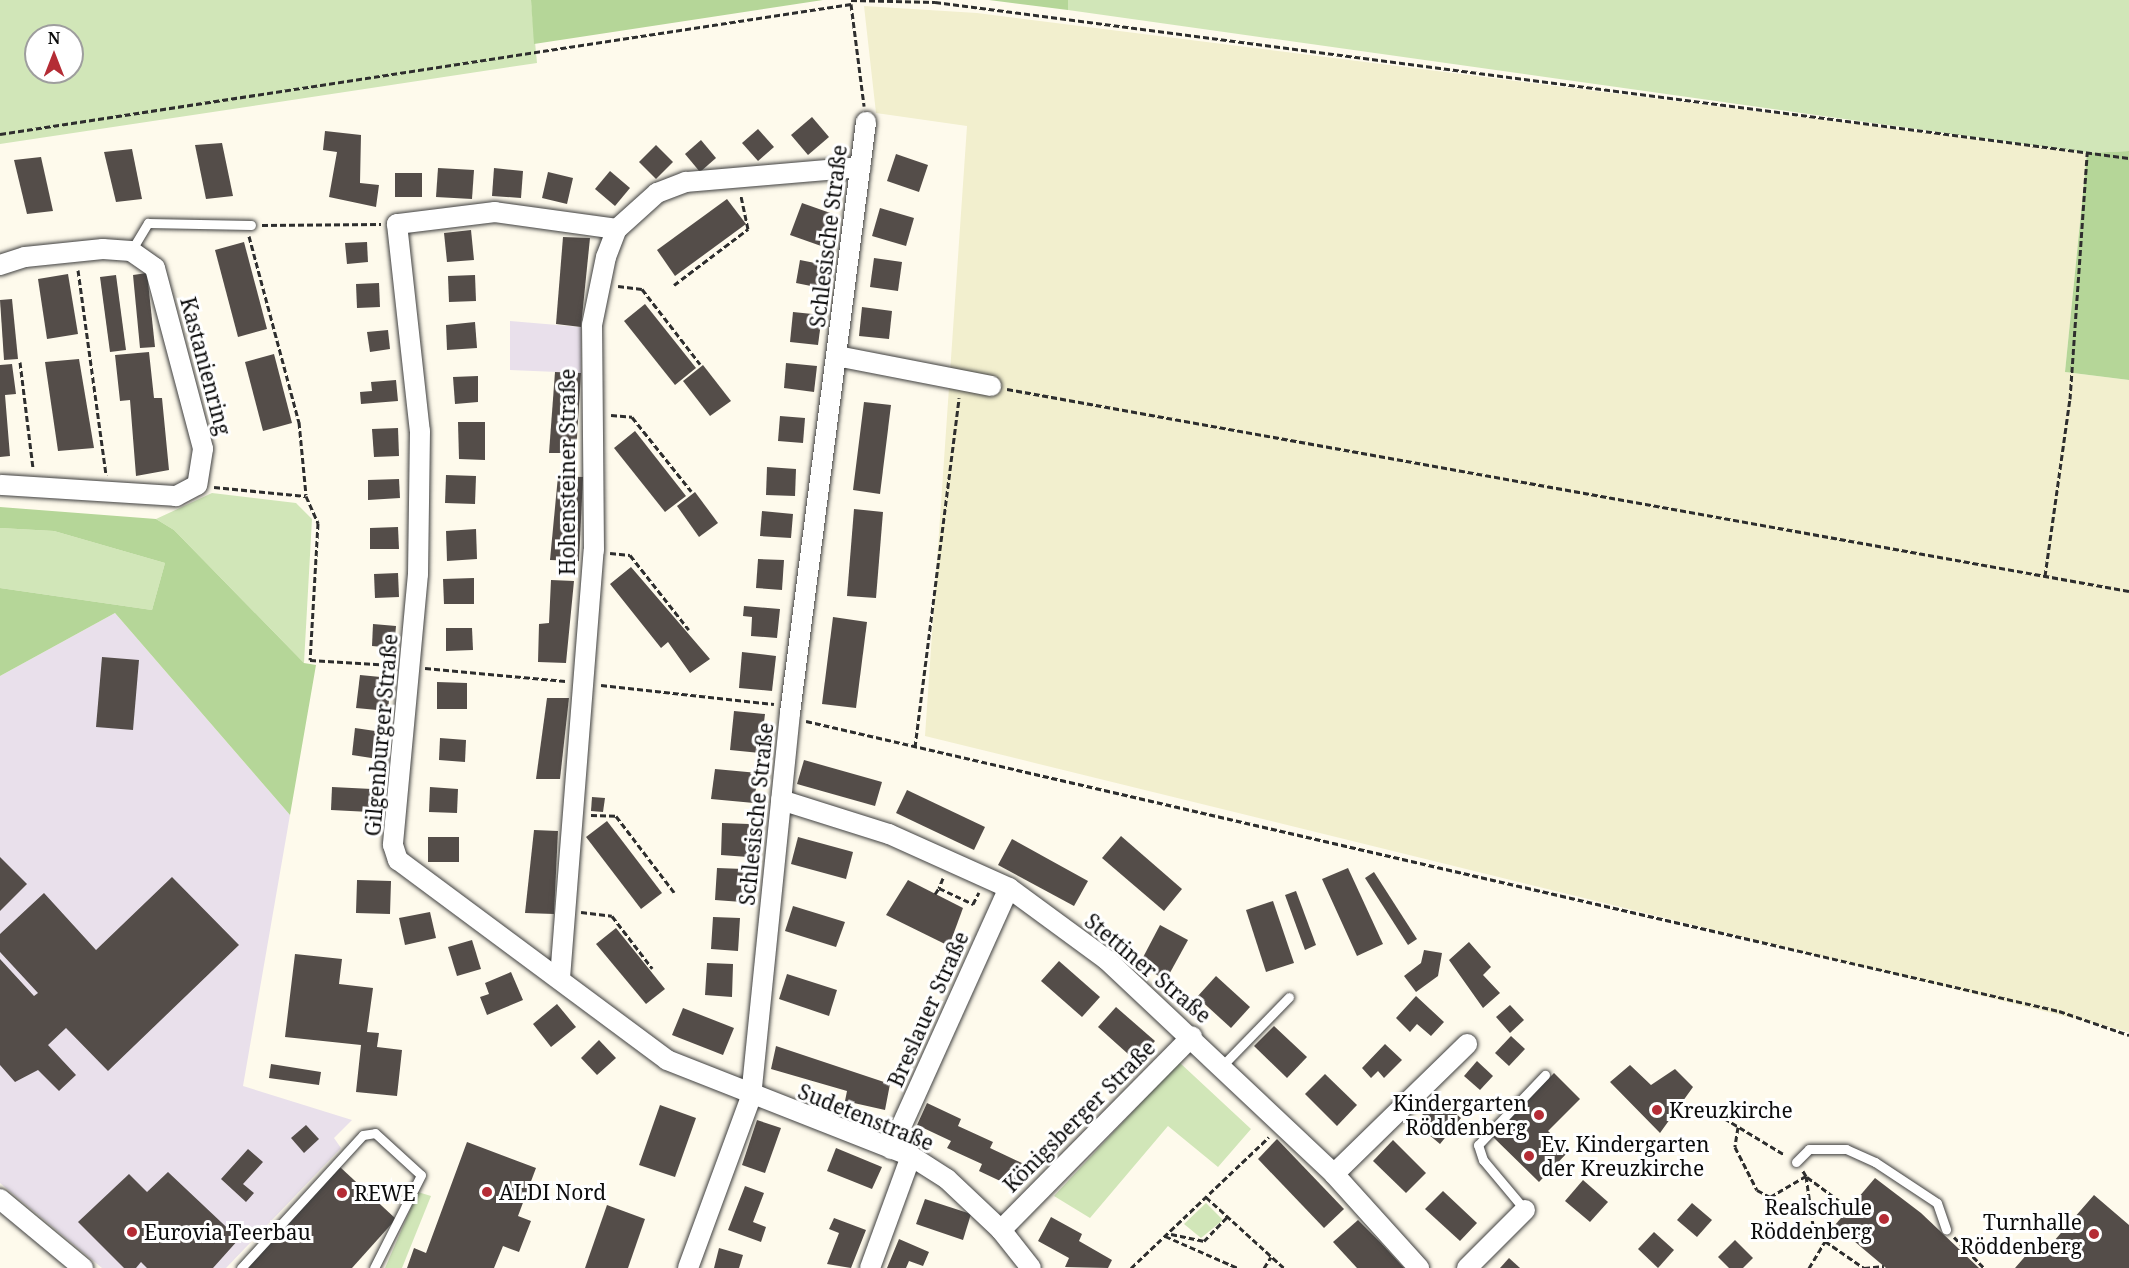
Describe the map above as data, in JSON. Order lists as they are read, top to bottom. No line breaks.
{"streets":{"street":["Schlesische Straße","Kastanienring","Hohensteiner Straße","Gilgenburger Straße","Stettiner Straße","Breslauer Straße","Königsberger Straße","Sudetenstraße"]},"crossings":[["Schlesische Straße","Hohensteiner Straße"],["Schlesische Straße","Gilgenburger Straße"],["Schlesische Straße","Stettiner Straße"],["Schlesische Straße","Sudetenstraße"],["Hohensteiner Straße","Gilgenburger Straße"],["Gilgenburger Straße","Sudetenstraße"],["Stettiner Straße","Breslauer Straße"],["Stettiner Straße","Königsberger Straße"],["Breslauer Straße","Sudetenstraße"],["Königsberger Straße","Sudetenstraße"]],"places":["Kreuzkirche","Kindergarten Röddenberg","Ev. Kindergarten der Kreuzkirche","ALDI Nord","REWE","Realschule Röddenberg","Eurovia Teerbau","Turnhalle Röddenberg"],"north":"top"}
